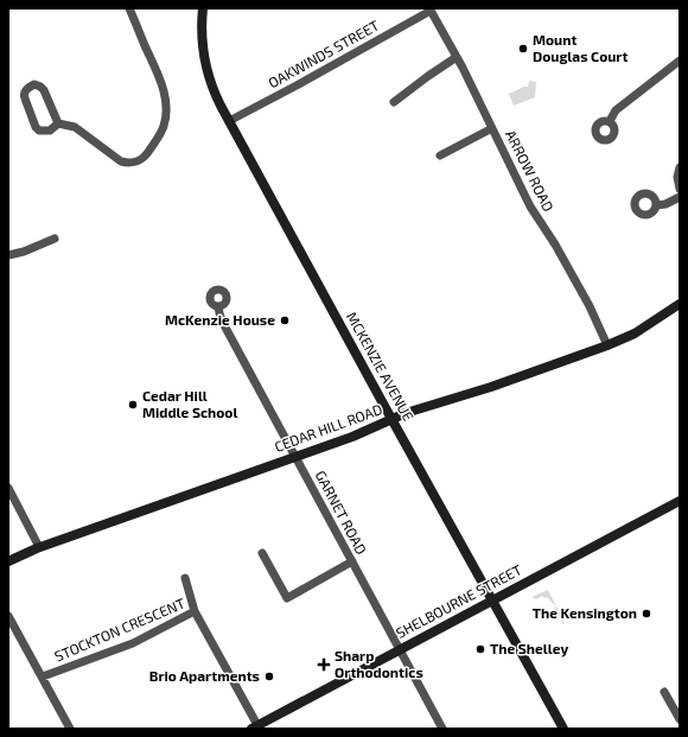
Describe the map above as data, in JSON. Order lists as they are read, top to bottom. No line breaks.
{"streets":{"main road":["MCKENZIE AVENUE","CEDAR HILL ROAD","SHELBOURNE STREET"],"street":["OAKWINDS STREET","ARROW ROAD","GARNET ROAD","STOCKTON CRESCENT"]},"crossings":[["OAKWINDS STREET","ARROW ROAD"],["OAKWINDS STREET","MCKENZIE AVENUE"],["ARROW ROAD","CEDAR HILL ROAD"],["MCKENZIE AVENUE","CEDAR HILL ROAD"],["MCKENZIE AVENUE","SHELBOURNE STREET"],["CEDAR HILL ROAD","GARNET ROAD"],["GARNET ROAD","SHELBOURNE STREET"],["SHELBOURNE STREET","STOCKTON CRESCENT"]],"places":{"other":["Mount Douglas Court","McKenzie House","Cedar Hill Middle School","The Kensington","The Shelley","Brio Apartments"],"health":["Sharp Orthodontics"]}}
